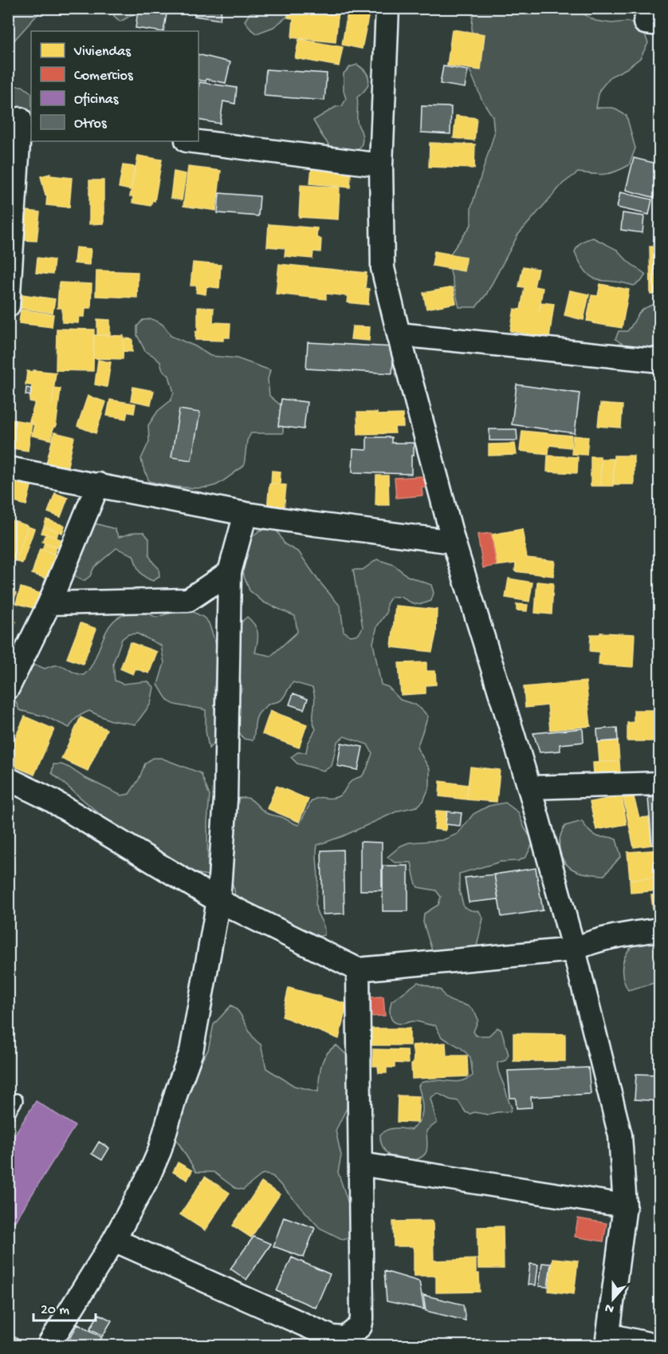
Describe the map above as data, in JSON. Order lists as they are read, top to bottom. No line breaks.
{"legend":["Viviendas","Comercios","Oficinas","Otros"],"scale_bar":"20 m","north":"bottom"}
